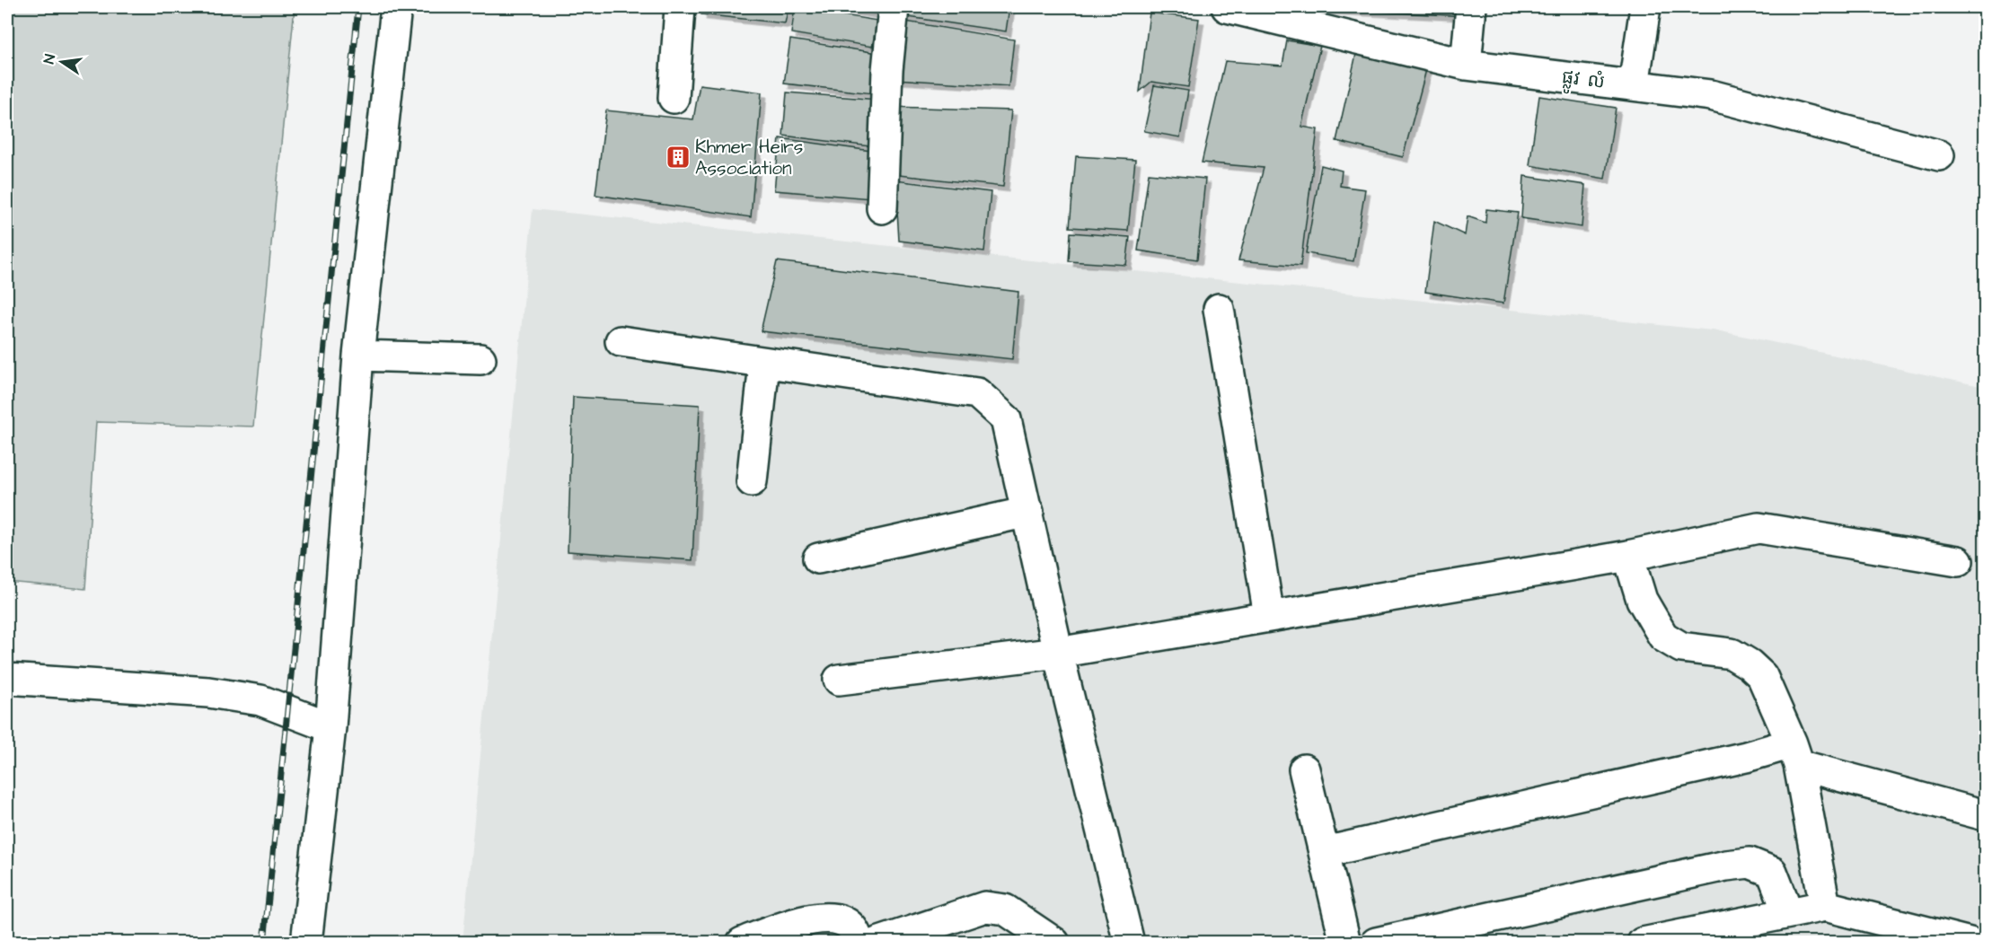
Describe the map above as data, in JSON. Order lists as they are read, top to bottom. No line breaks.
{"streets":{"street":["ផ្លូវ លំ"]},"places":{"building":["Khmer Heirs Association"]},"north":"left"}
